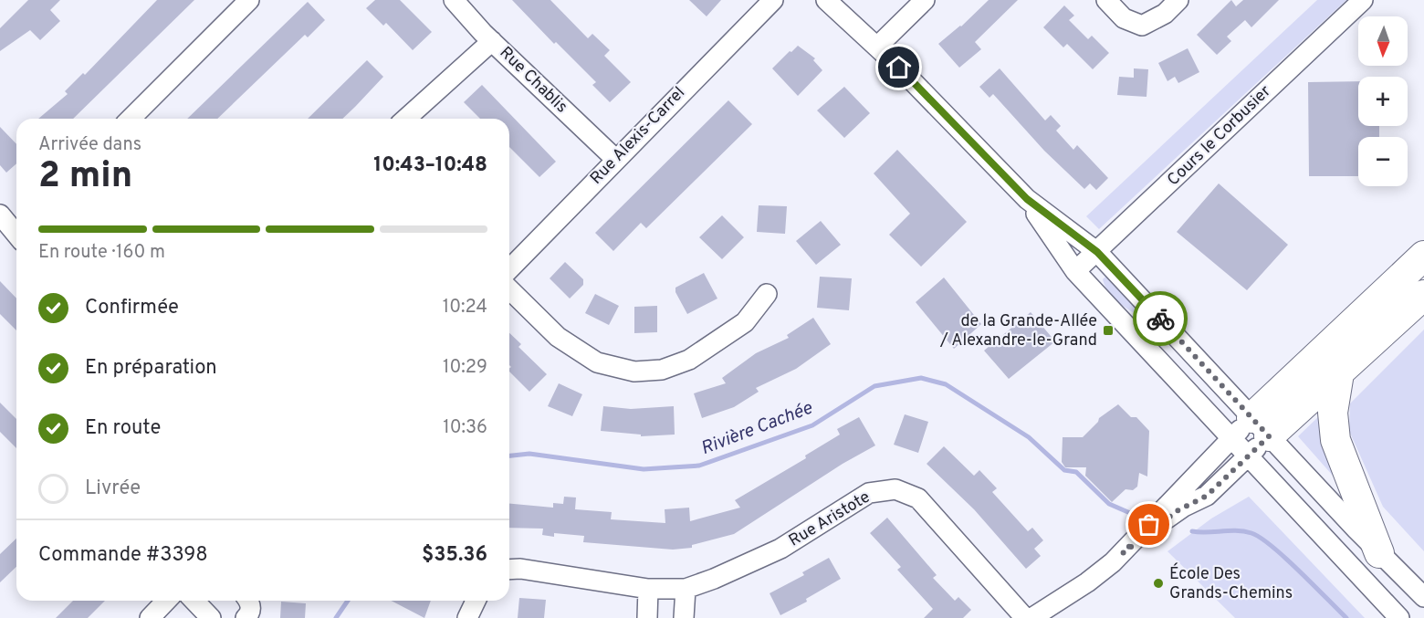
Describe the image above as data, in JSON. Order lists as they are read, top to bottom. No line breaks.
{"streets":{"street":["Rue Chablis","Rue Alexis-Carrel","Cours le Corbusier","Rue Aristote"]},"crossings":[["Rue Chablis","Rue Alexis-Carrel"]],"water":["Rivière Cachée"],"places":{"transit":["de la Grande-Allée / Alexandre-le-Grand"],"other":["École Des Grands-Chemins"]},"north":"bottom","page":{"map_buttons":["+","−"],"heading":["2 min","Arrivée dans","10:43–10:48"],"panel":["Commande #3398","$35.36"],"bar":"En route · 160 m","list":[["Confirmée","10:24"],["En préparation","10:29"],["En route","10:36"],"Livrée"]}}
